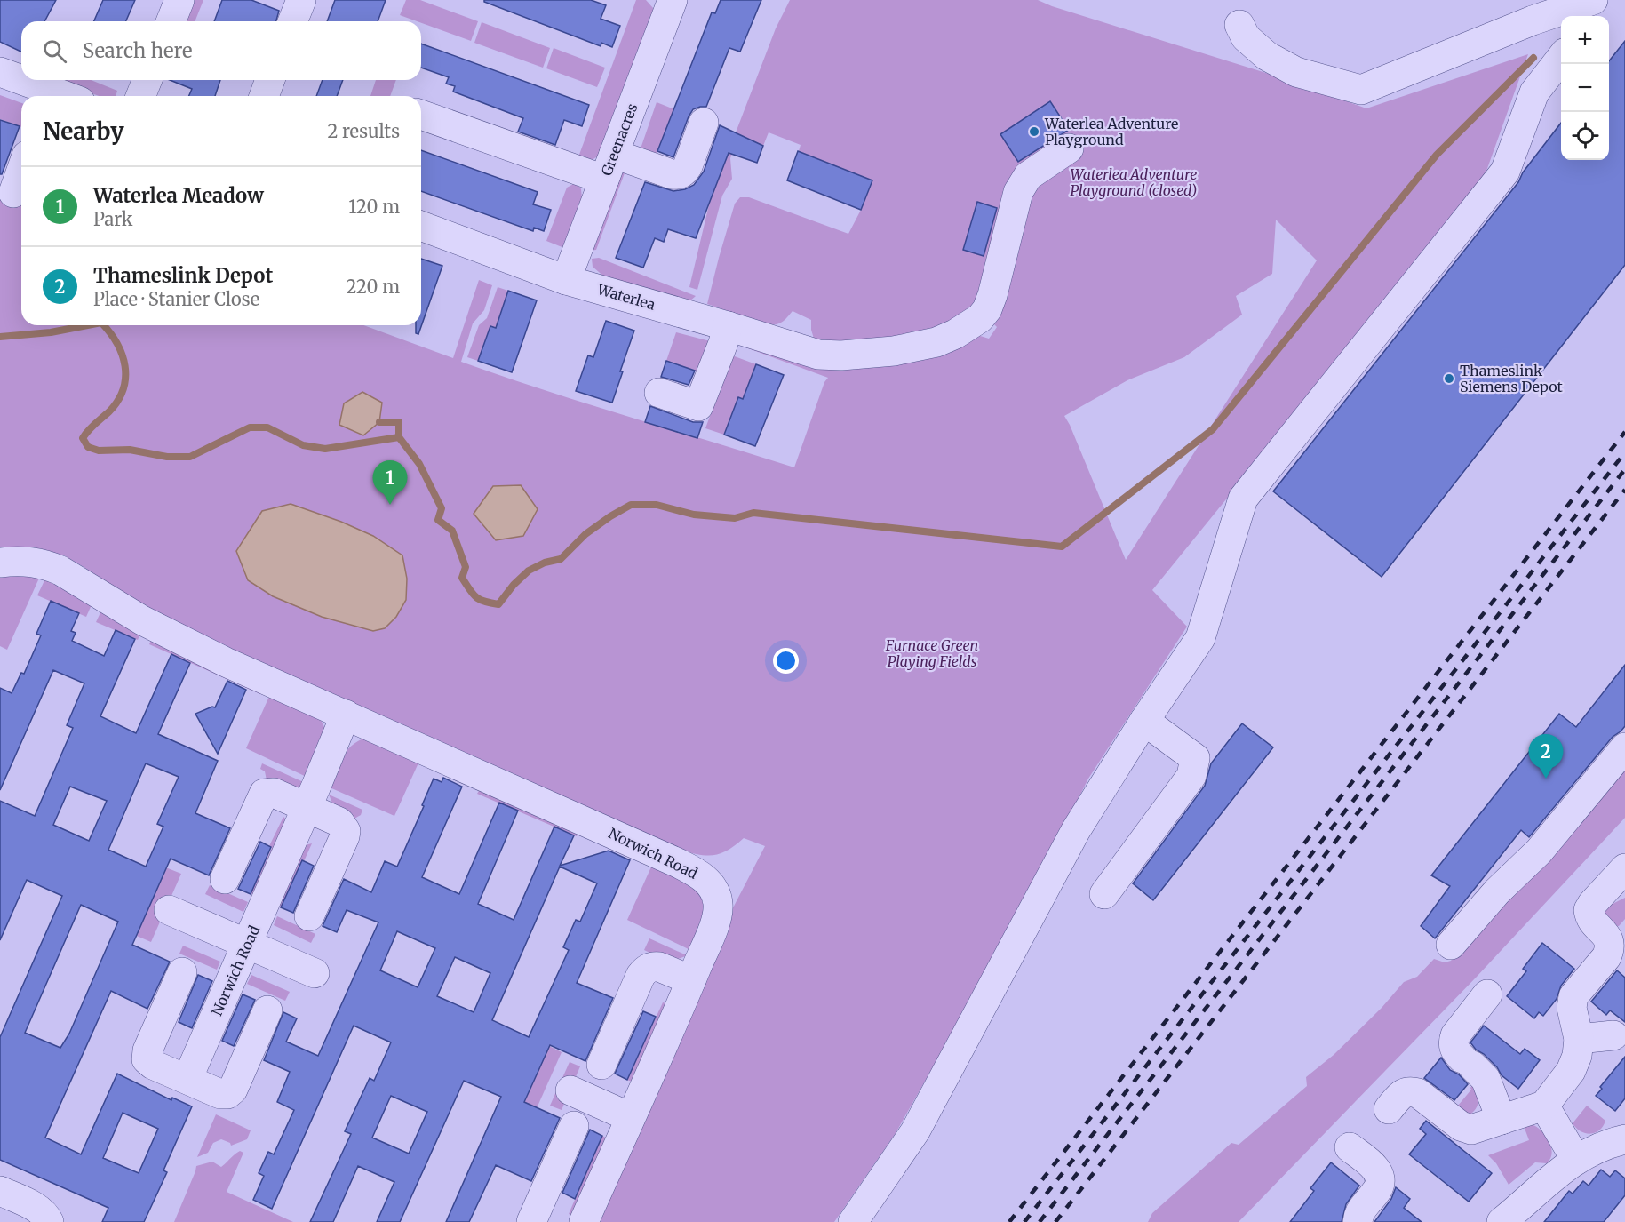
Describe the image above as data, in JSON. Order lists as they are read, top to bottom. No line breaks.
{"streets":{"street":["Greenacres","Waterlea","Norwich Road"]},"crossings":[["Greenacres","Waterlea"]],"parks":["Waterlea Adventure Playground (closed)","Furnace Green Playing Fields"],"places":["Waterlea Adventure Playground","Thameslink Siemens Depot"],"page":{"map_buttons":["+","−"],"search":"Search here","heading":["Nearby","2 results"],"list":[{"mark":"1","name":"Waterlea Meadow","note":"Park","value":"120 m"},{"mark":"2","name":"Thameslink Depot","note":"Place · Stanier Close","value":"220 m"}],"pins":["1","2"]}}
